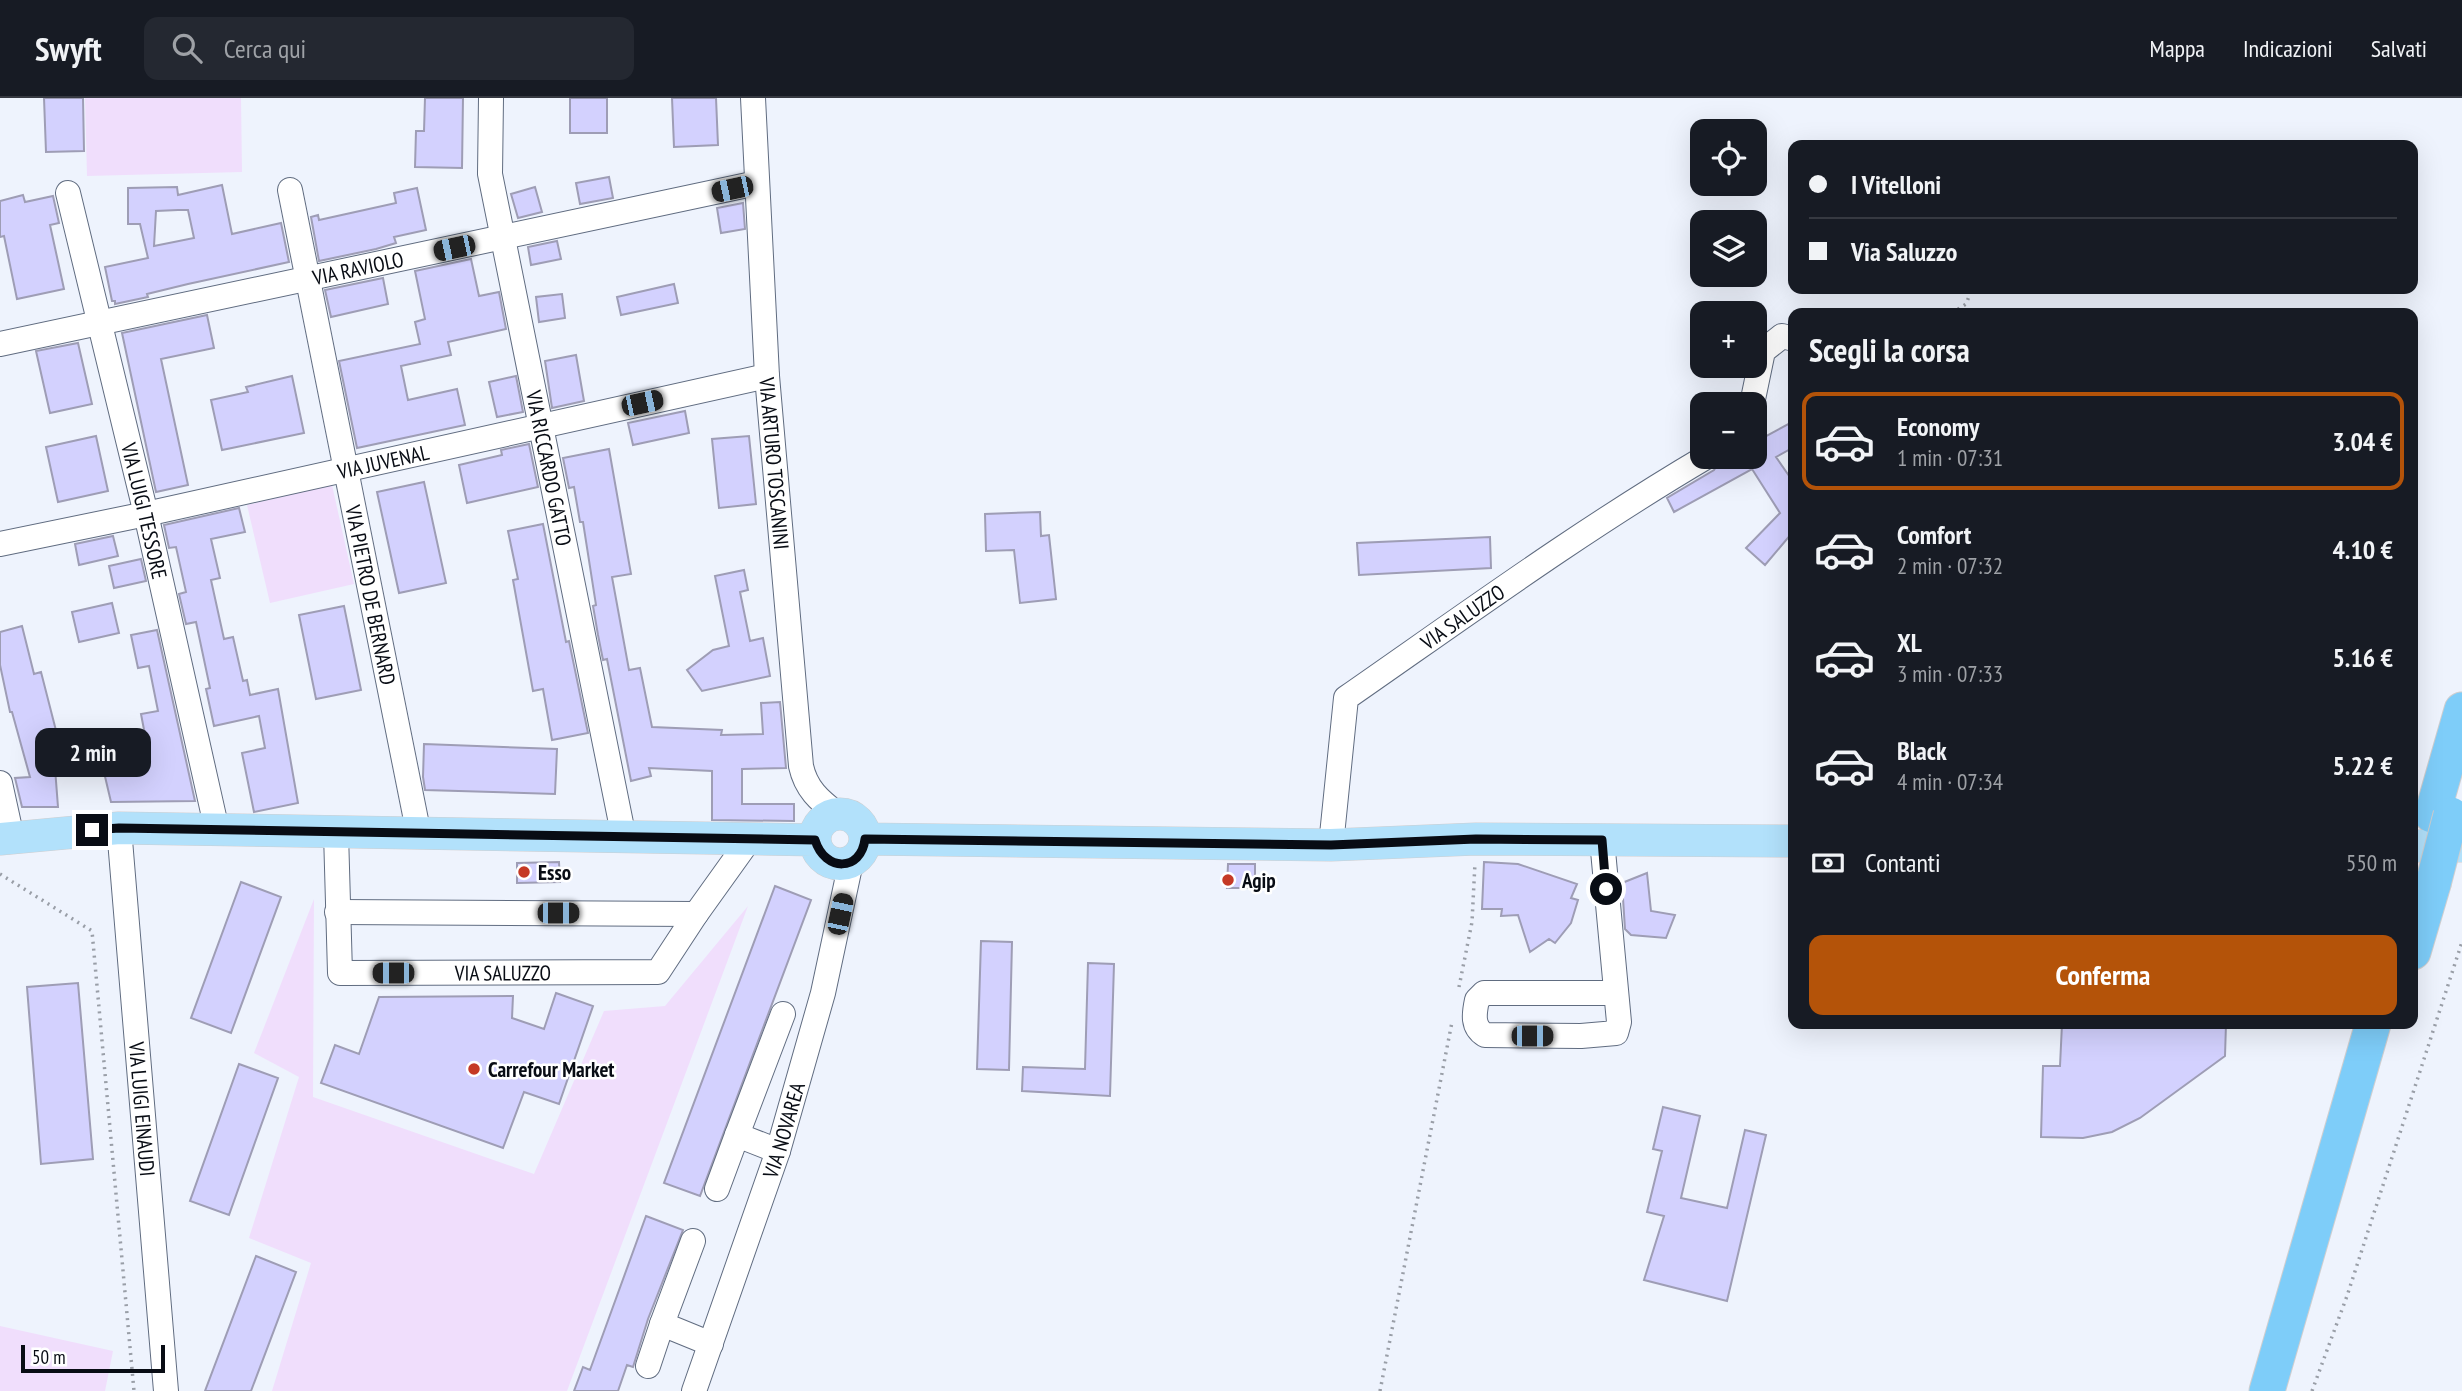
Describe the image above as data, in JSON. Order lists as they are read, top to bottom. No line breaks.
{"streets":{"street":["VIA RAVIOLO","VIA JUVENAL","VIA ARTURO TOSCANINI","VIA RICCARDO GATTO","VIA LUIGI TESSORE","VIA PIETRO DE BERNARD","VIA SALUZZO","VIA LUIGI EINAUDI","VIA NOVAREA"]},"crossings":[["VIA RAVIOLO","VIA ARTURO TOSCANINI"],["VIA RAVIOLO","VIA RICCARDO GATTO"],["VIA RAVIOLO","VIA LUIGI TESSORE"],["VIA RAVIOLO","VIA PIETRO DE BERNARD"],["VIA JUVENAL","VIA ARTURO TOSCANINI"],["VIA JUVENAL","VIA RICCARDO GATTO"],["VIA JUVENAL","VIA LUIGI TESSORE"],["VIA JUVENAL","VIA PIETRO DE BERNARD"],["VIA ARTURO TOSCANINI","VIA NOVAREA"]],"places":["Esso","Agip","Carrefour Market"],"scale_bar":"50 m","page":{"header":"Swyft","search":"Cerca qui","nav":["Mappa","Indicazioni","Salvati"],"map_buttons":["+","−"],"banner":["I Vitelloni","Via Saluzzo"],"heading":"Scegli la corsa","list":[{"name":"Economy","note":"1 min · 07:31","value":"3.04 €"},{"name":"Comfort","note":"2 min · 07:32","value":"4.10 €"},{"name":"XL","note":"3 min · 07:33","value":"5.16 €"},{"name":"Black","note":"4 min · 07:34","value":"5.22 €"}],"bubble":"2 min","pay":["Contanti","550 m"],"buttons":"Conferma","scale":"50 m"}}
